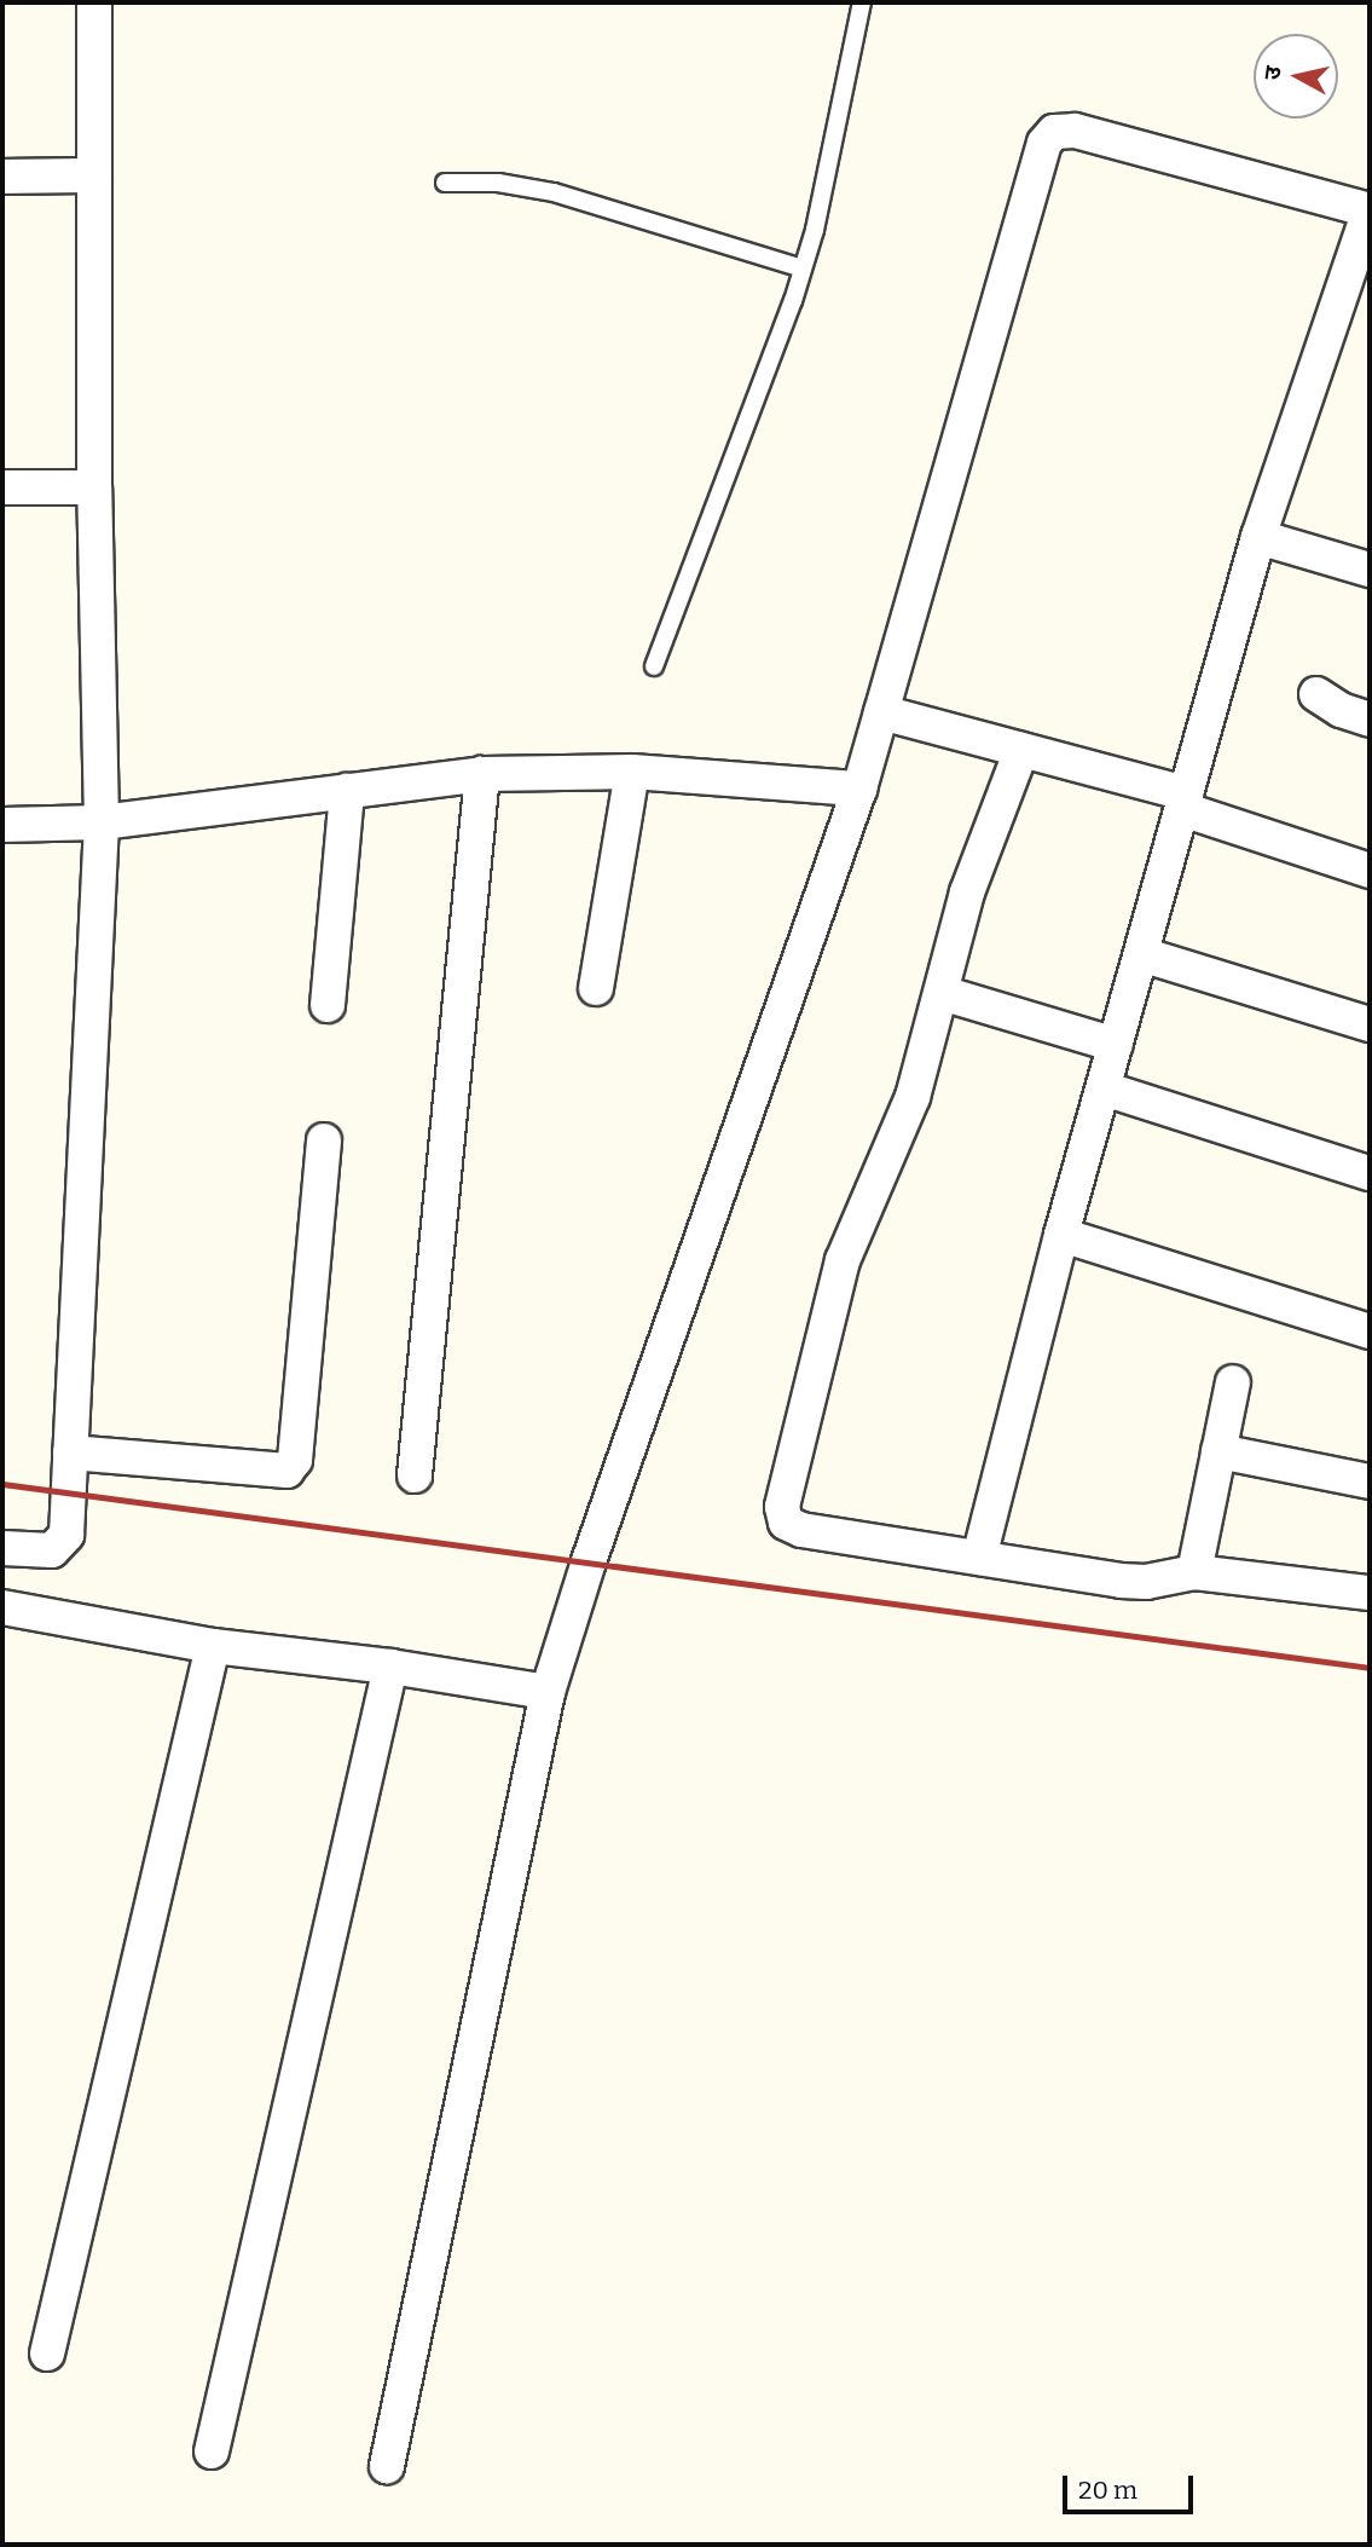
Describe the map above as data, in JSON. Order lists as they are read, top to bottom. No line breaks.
{"scale_bar":"20 m","north":"left"}
